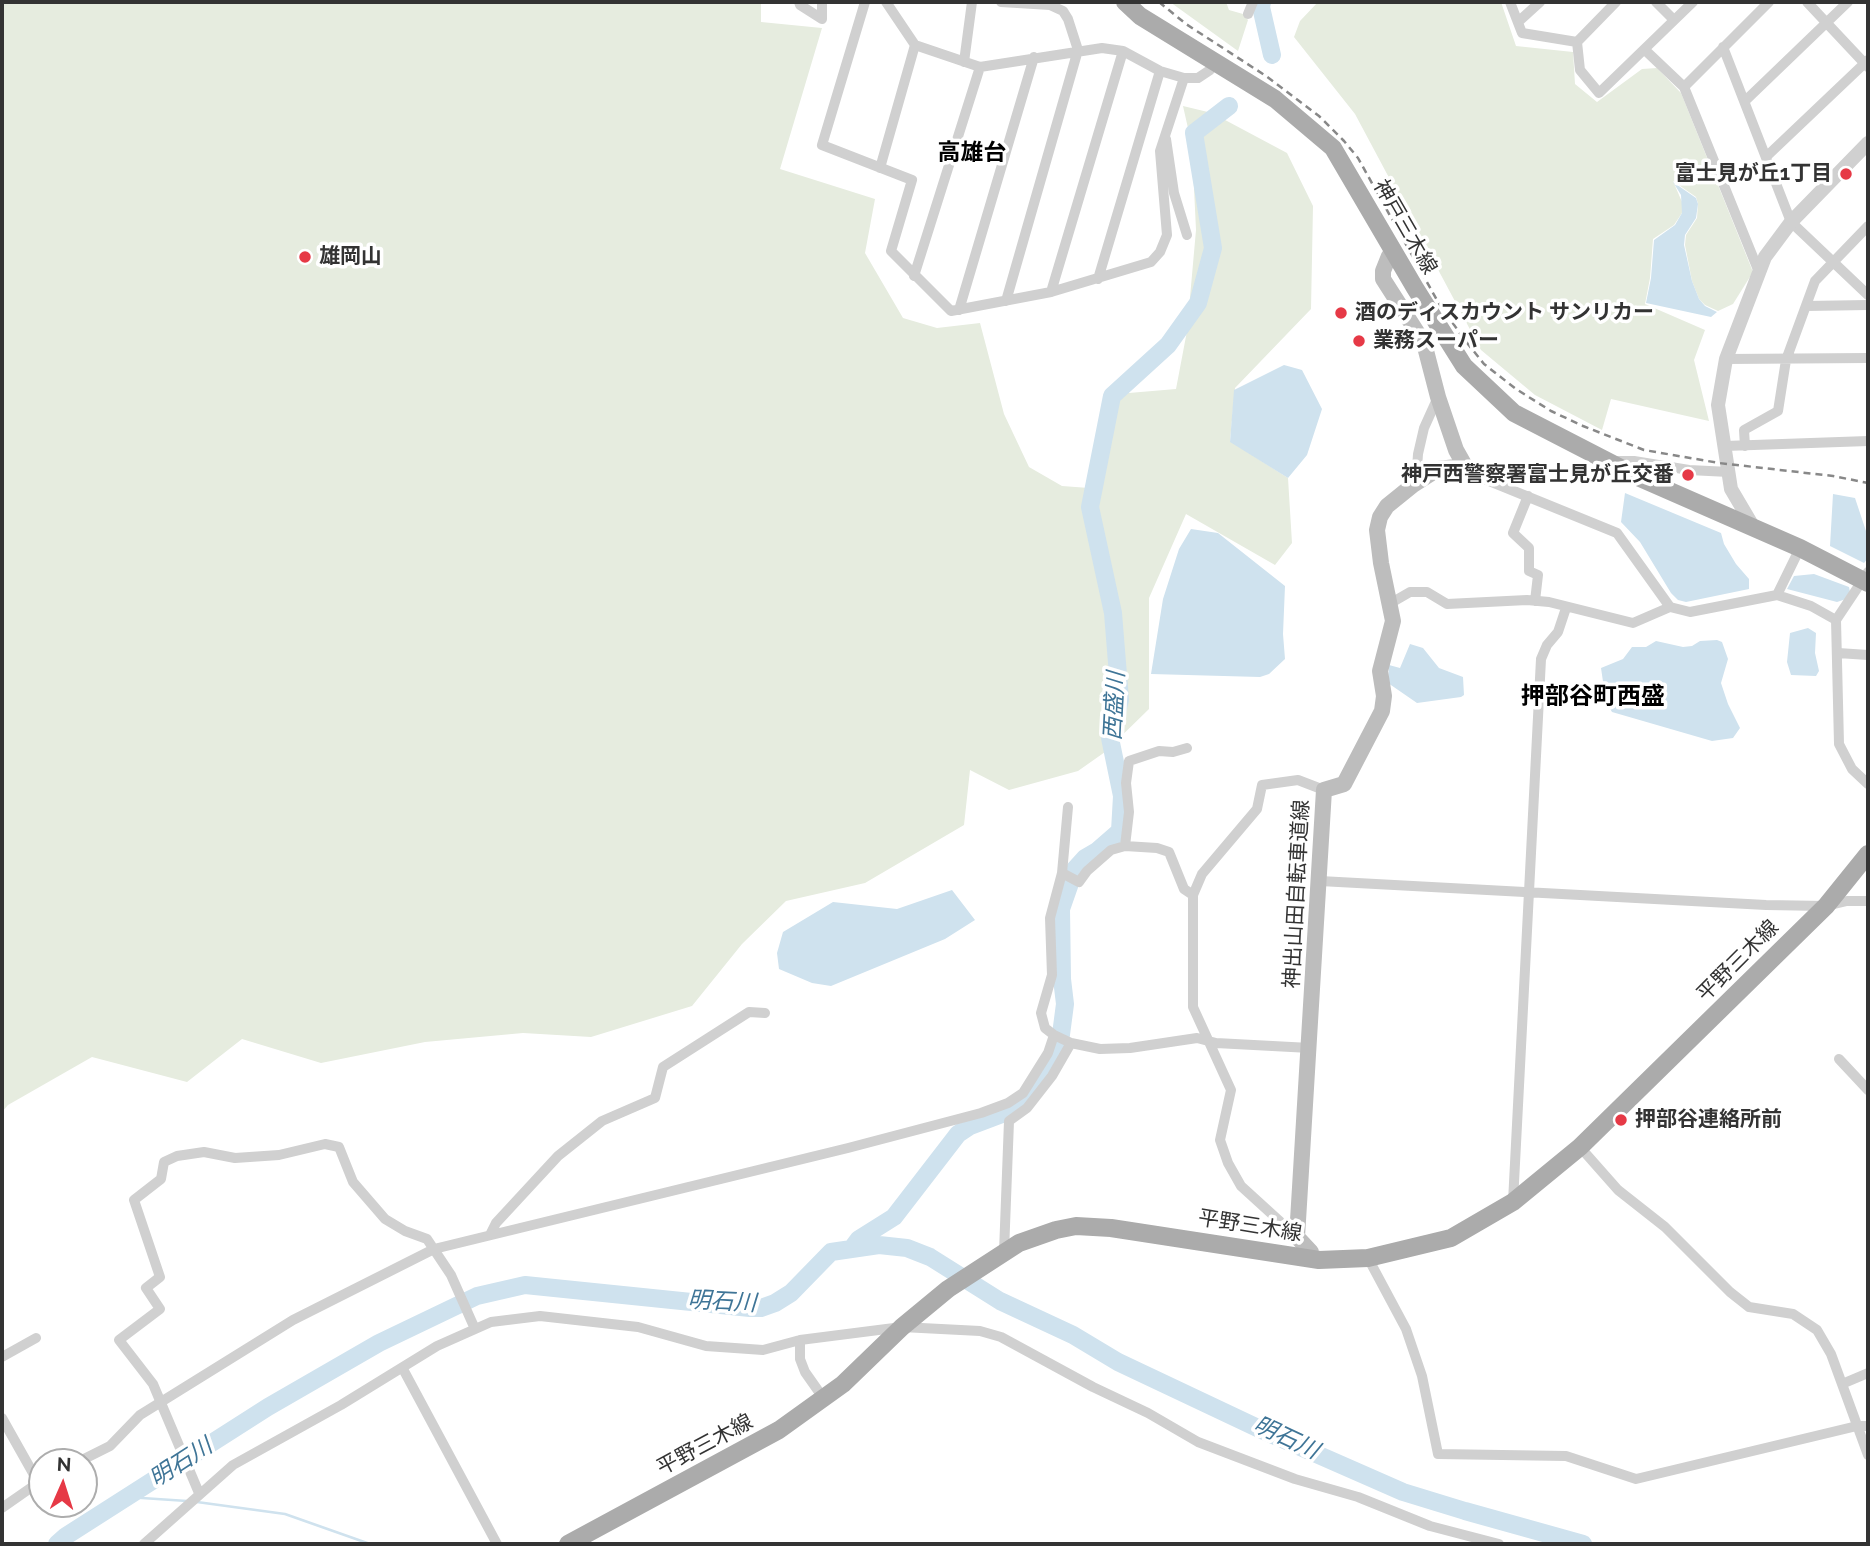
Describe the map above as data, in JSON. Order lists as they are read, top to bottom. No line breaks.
{"streets":{"main road":["神戸三木線","神出山田自転車道線","平野三木線"]},"districts":["高雄台","押部谷町西盛"],"water":["西盛川","明石川"],"places":["富士見が丘1丁目","雄岡山","酒のディスカウント サンリカー","業務スーパー","神戸西警察署富士見が丘交番","押部谷連絡所前"],"north":"top"}
